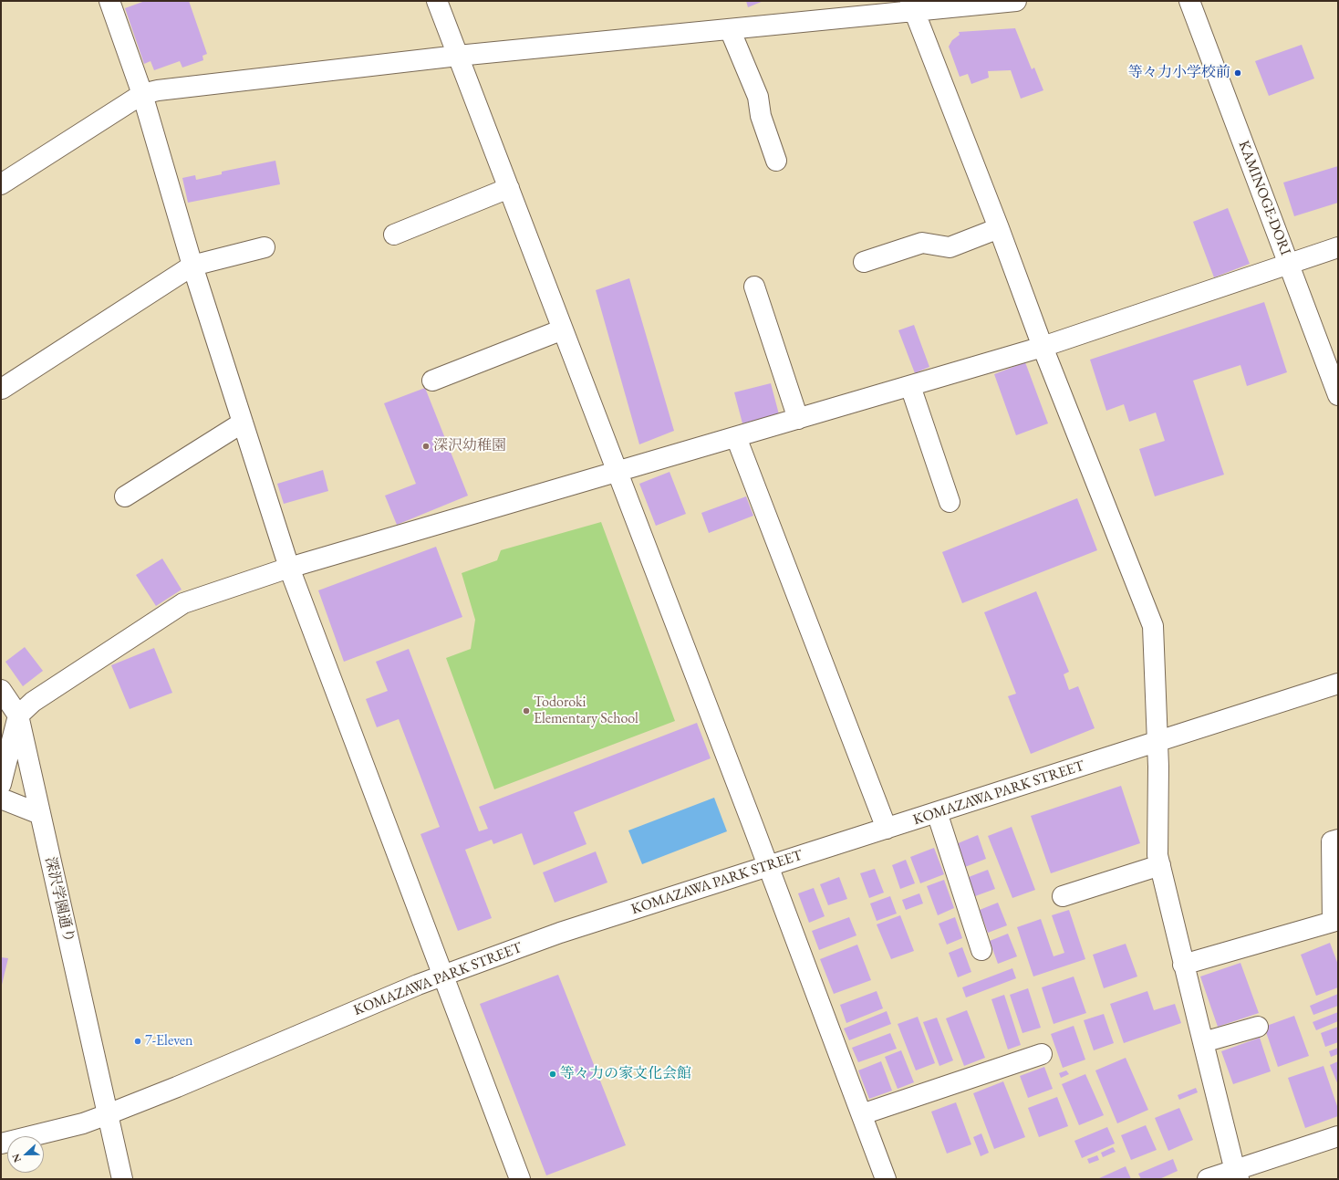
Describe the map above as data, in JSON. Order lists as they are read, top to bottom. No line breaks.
{"streets":{"street":["KAMINOGE-DORI","KOMAZAWA PARK STREET","深沢学園通り"]},"crossings":[["KOMAZAWA PARK STREET","深沢学園通り"]],"places":["等々力小学校前","深沢幼稚園","Todoroki Elementary School","7-Eleven","等々力の家文化会館"],"north":"left"}
